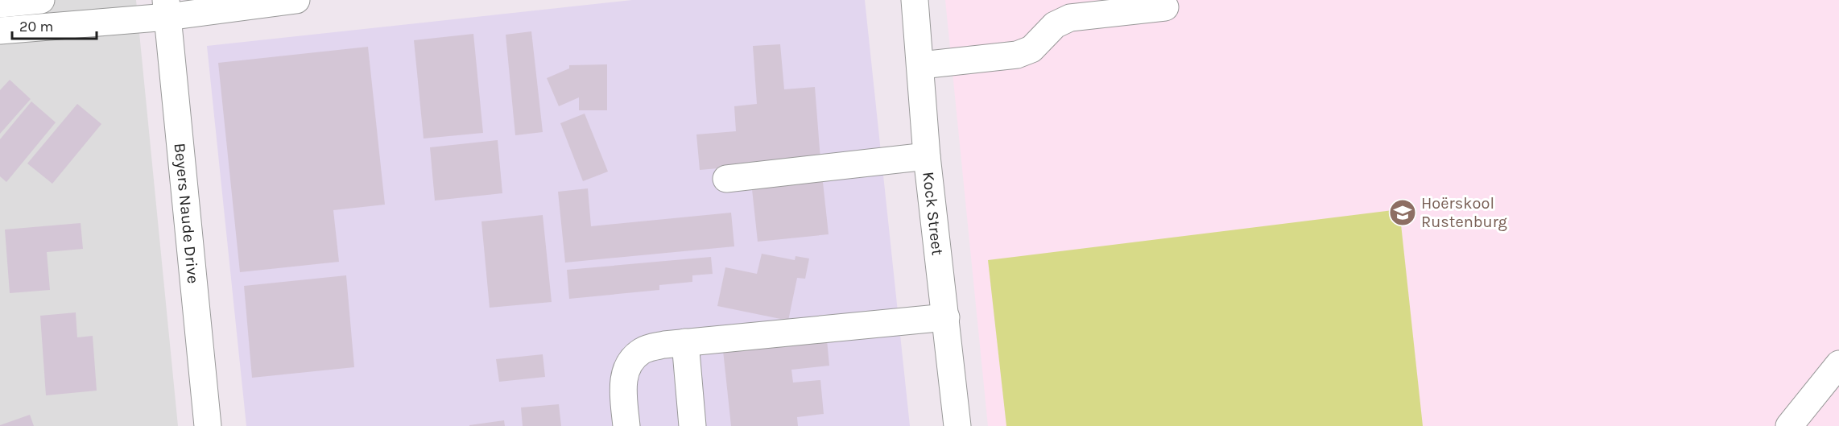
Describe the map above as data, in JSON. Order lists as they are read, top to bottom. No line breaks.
{"streets":{"street":["Beyers Naude Drive","Kock Street"]},"places":{"school or university":["Hoërskool Rustenburg"]},"scale_bar":"20 m"}
